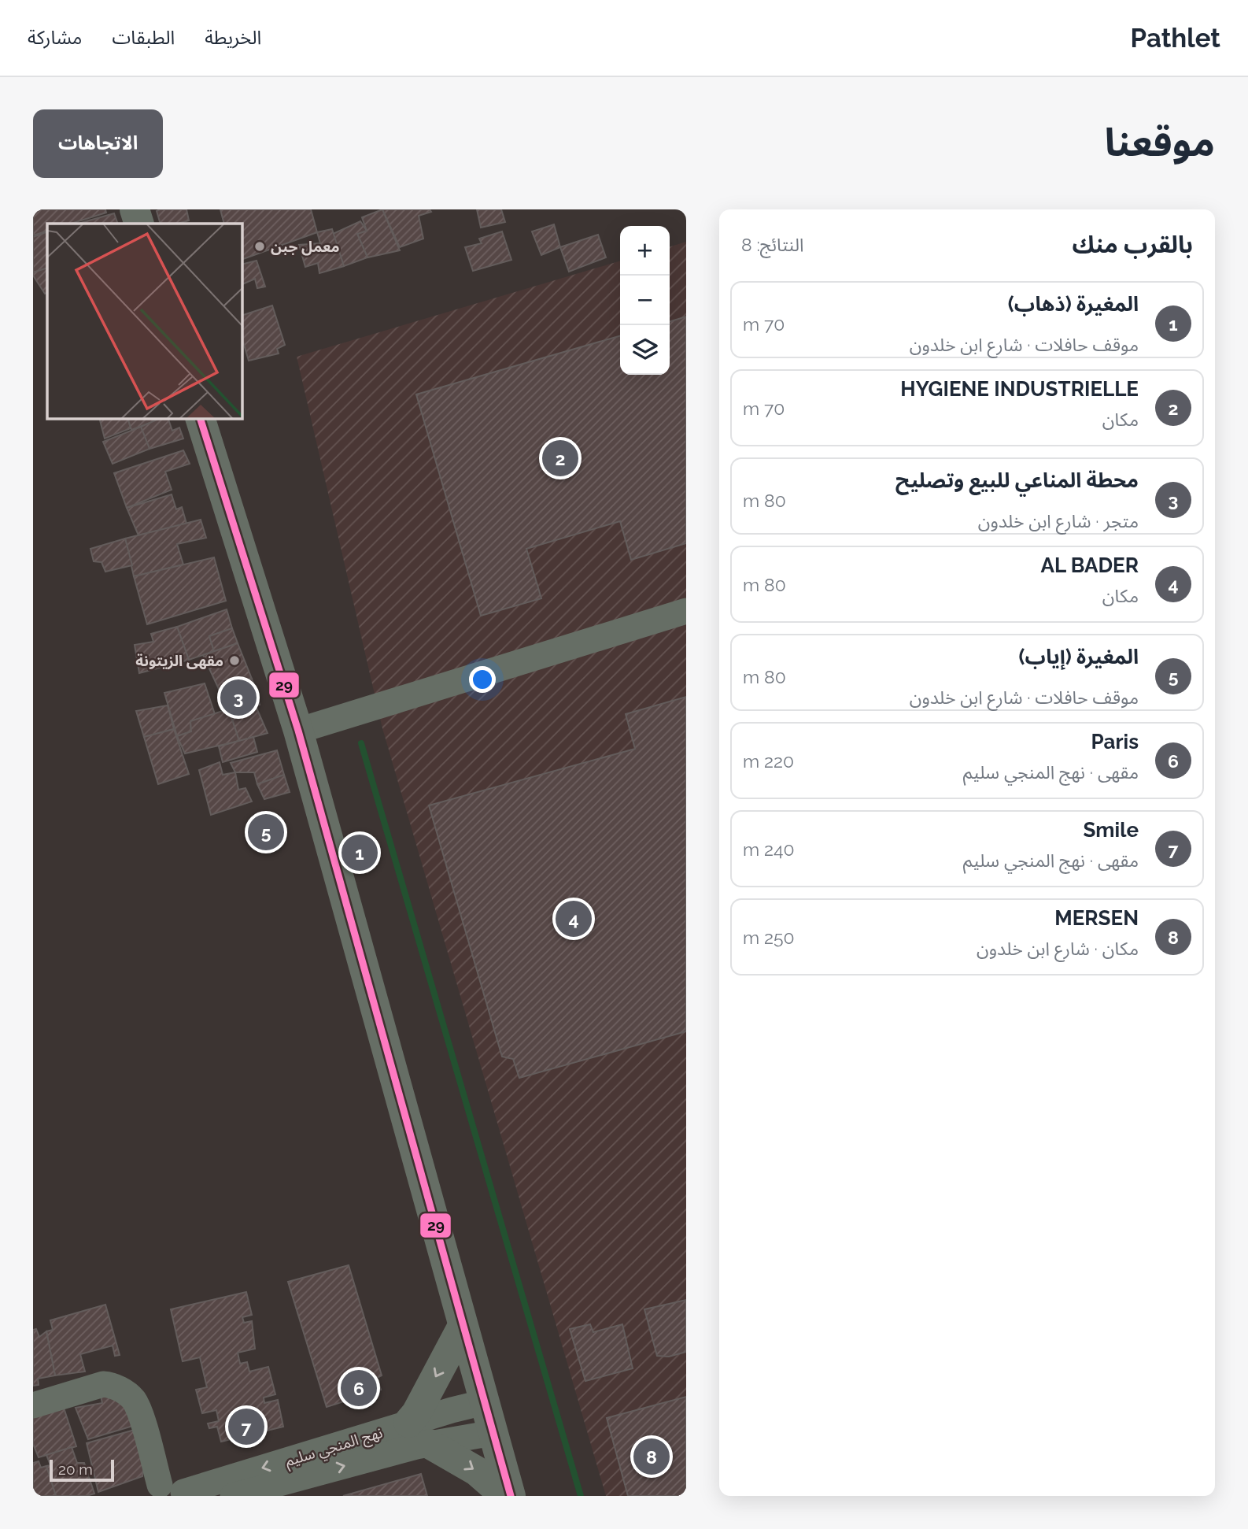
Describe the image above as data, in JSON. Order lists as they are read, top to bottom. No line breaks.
{"streets":{"street":["نهج المنجي سليم"]},"places":["معمل جبن","مقهى الزيتونة"],"lines":["transit line 29"],"scale_bar":"20 m","page":{"header":"Pathlet","nav":["الخريطة","الطبقات","مشاركة"],"title":"موقعنا","buttons":"الاتجاهات","heading":["بالقرب منك","النتائج: 8"],"map_buttons":["+","−"],"list":[{"mark":"1","name":"المغيرة (ذهاب)","note":"موقف حافلات · شارع ابن خلدون","value":"70 m"},{"mark":"2","name":"HYGIENE INDUSTRIELLE","note":"مكان","value":"70 m"},{"mark":"3","name":"محطة المناعي للبيع وتصليح","note":"متجر · شارع ابن خلدون","value":"80 m"},{"mark":"4","name":"AL BADER","note":"مكان","value":"80 m"},{"mark":"5","name":"المغيرة (إياب)","note":"موقف حافلات · شارع ابن خلدون","value":"80 m"},{"mark":"6","name":"Paris","note":"مقهى · نهج المنجي سليم","value":"220 m"},{"mark":"7","name":"Smile","note":"مقهى · نهج المنجي سليم","value":"240 m"},{"mark":"8","name":"MERSEN","note":"مكان · شارع ابن خلدون","value":"250 m"}],"pins":["2","3","5","1","4","6","7","8"],"scale":"20 m"}}
